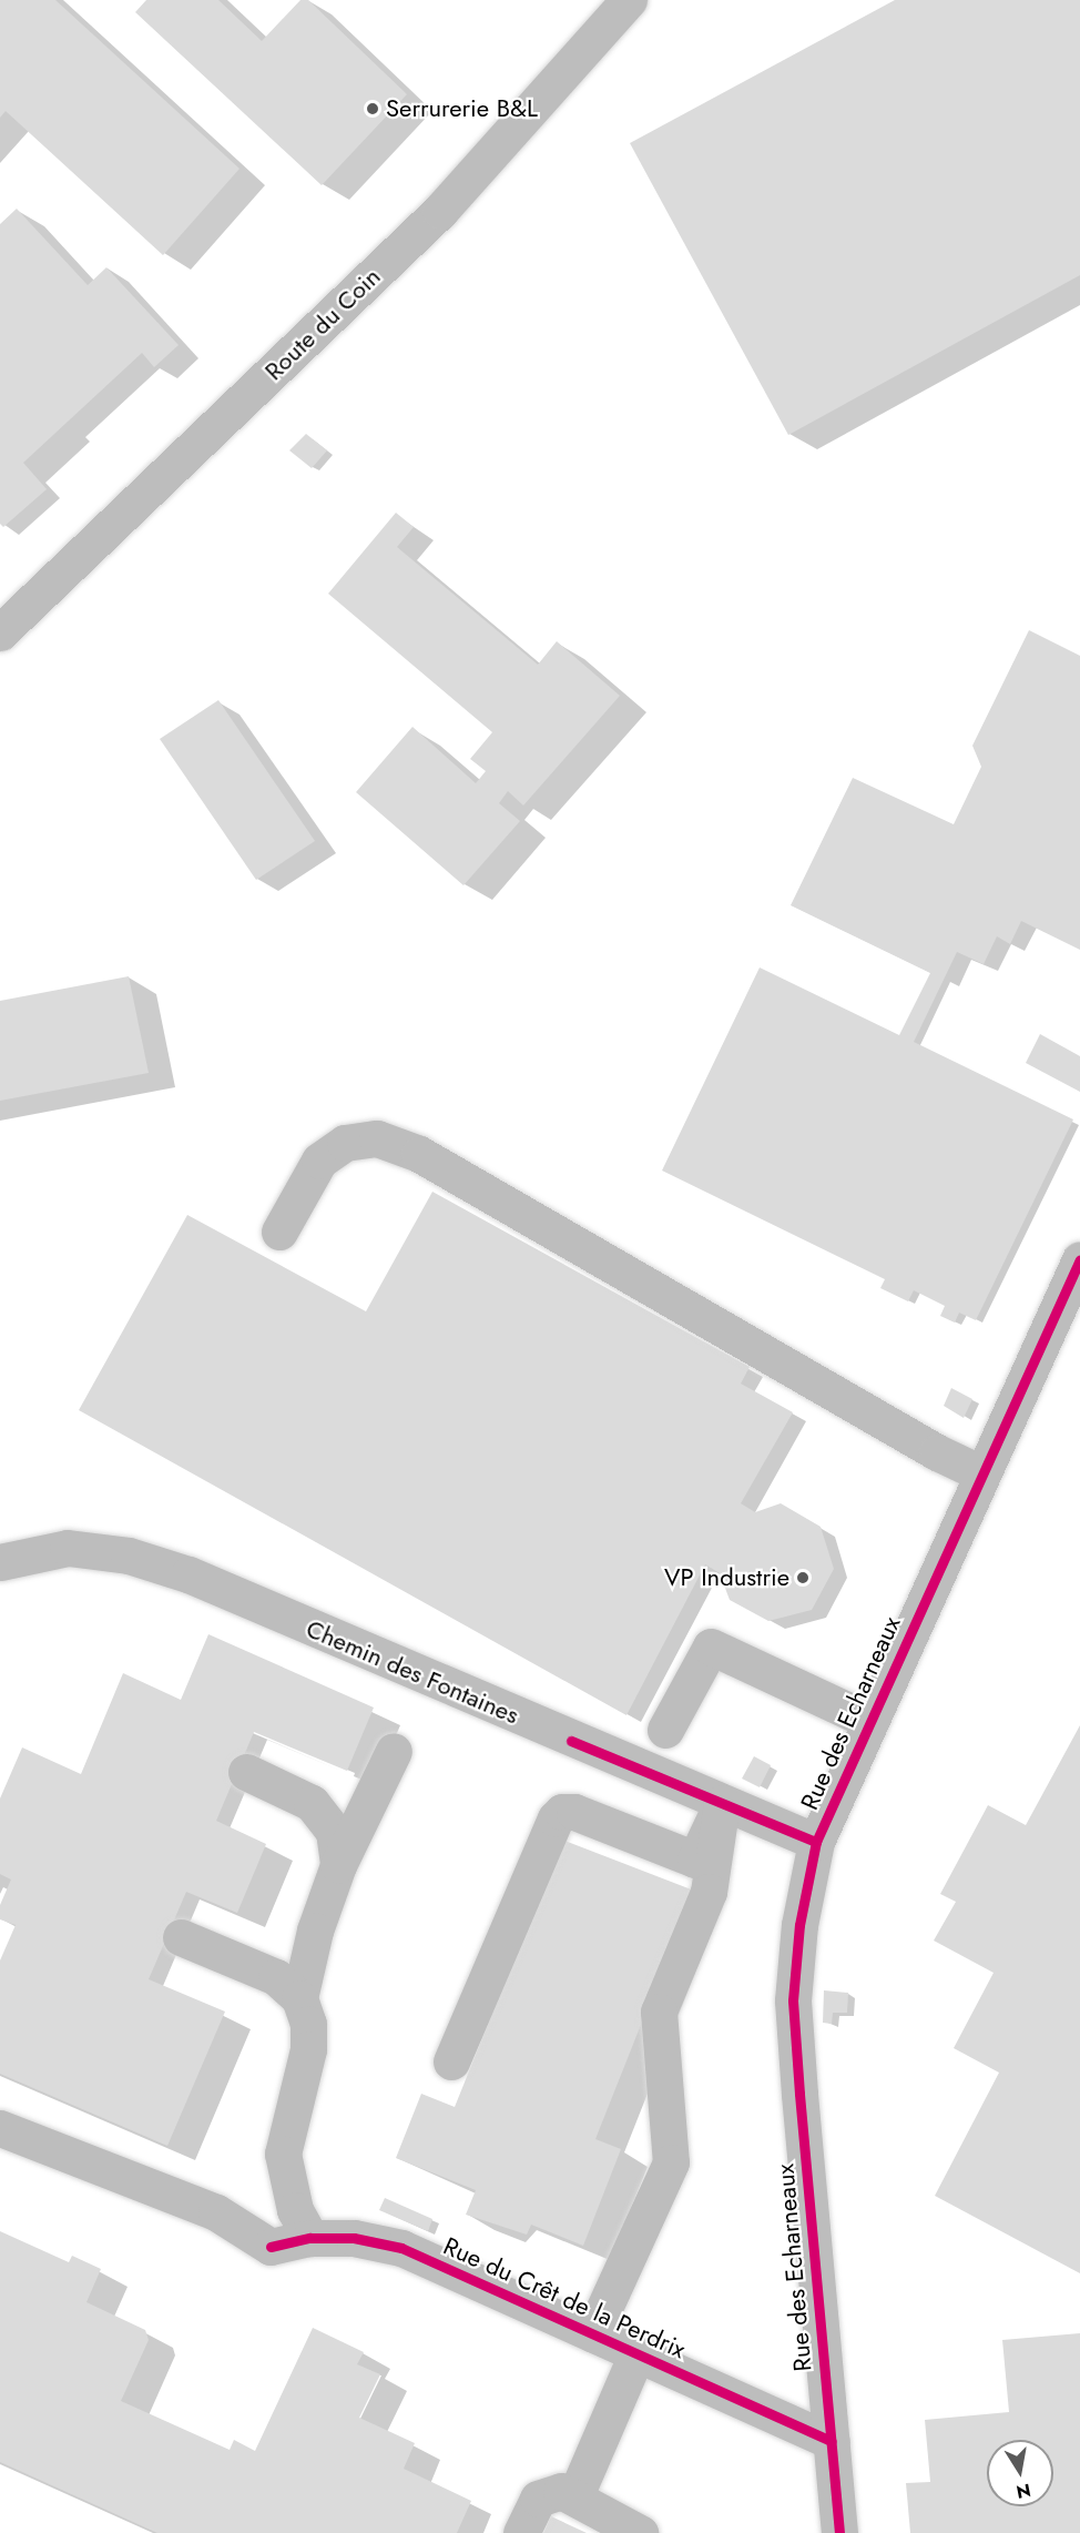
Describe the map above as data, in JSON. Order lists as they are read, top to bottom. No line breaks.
{"streets":{"street":["Route du Coin","Chemin des Fontaines","Rue des Echarneaux","Rue du Crêt de la Perdrix"]},"crossings":[["Chemin des Fontaines","Rue des Echarneaux"],["Rue des Echarneaux","Rue du Crêt de la Perdrix"]],"places":["Serrurerie B&L","VP Industrie"],"north":"bottom"}
